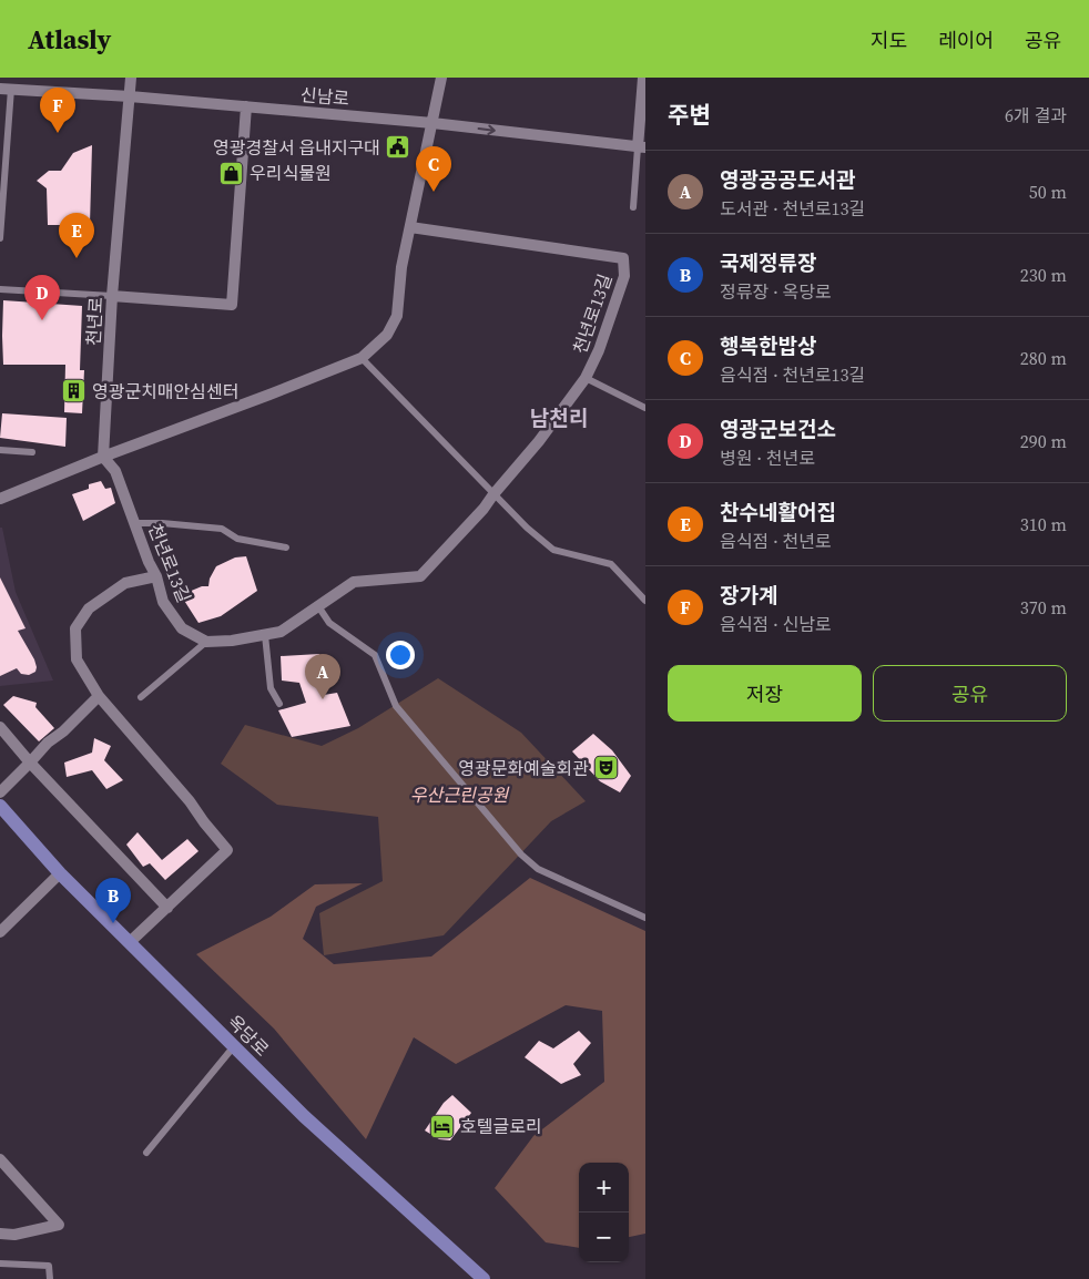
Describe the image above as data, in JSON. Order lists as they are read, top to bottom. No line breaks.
{"streets":{"main road":["옥당로"],"street":["신남로","천년로13길","천년로"]},"crossings":[["신남로","천년로"],["천년로13길","천년로"]],"districts":["남천리"],"parks":["우산근린공원"],"places":{"public building":["영광경찰서 읍내지구대"],"shop":["우리식물원"],"building":["영광군치매안심센터"],"theatre":["영광문화예술회관"],"hotel":["호텔글로리"]},"page":{"header":"Atlasly","nav":["지도","레이어","공유"],"heading":["주변","6개 결과"],"pins":["F","C","E","D","A","B"],"list":[{"mark":"A","name":"영광공공도서관","note":"도서관 · 천년로13길","value":"50 m"},{"mark":"B","name":"국제정류장","note":"정류장 · 옥당로","value":"230 m"},{"mark":"C","name":"행복한밥상","note":"음식점 · 천년로13길","value":"280 m"},{"mark":"D","name":"영광군보건소","note":"병원 · 천년로","value":"290 m"},{"mark":"E","name":"찬수네활어집","note":"음식점 · 천년로","value":"310 m"},{"mark":"F","name":"장가계","note":"음식점 · 신남로","value":"370 m"}],"buttons":["저장","공유"],"map_buttons":["+","−"]}}
